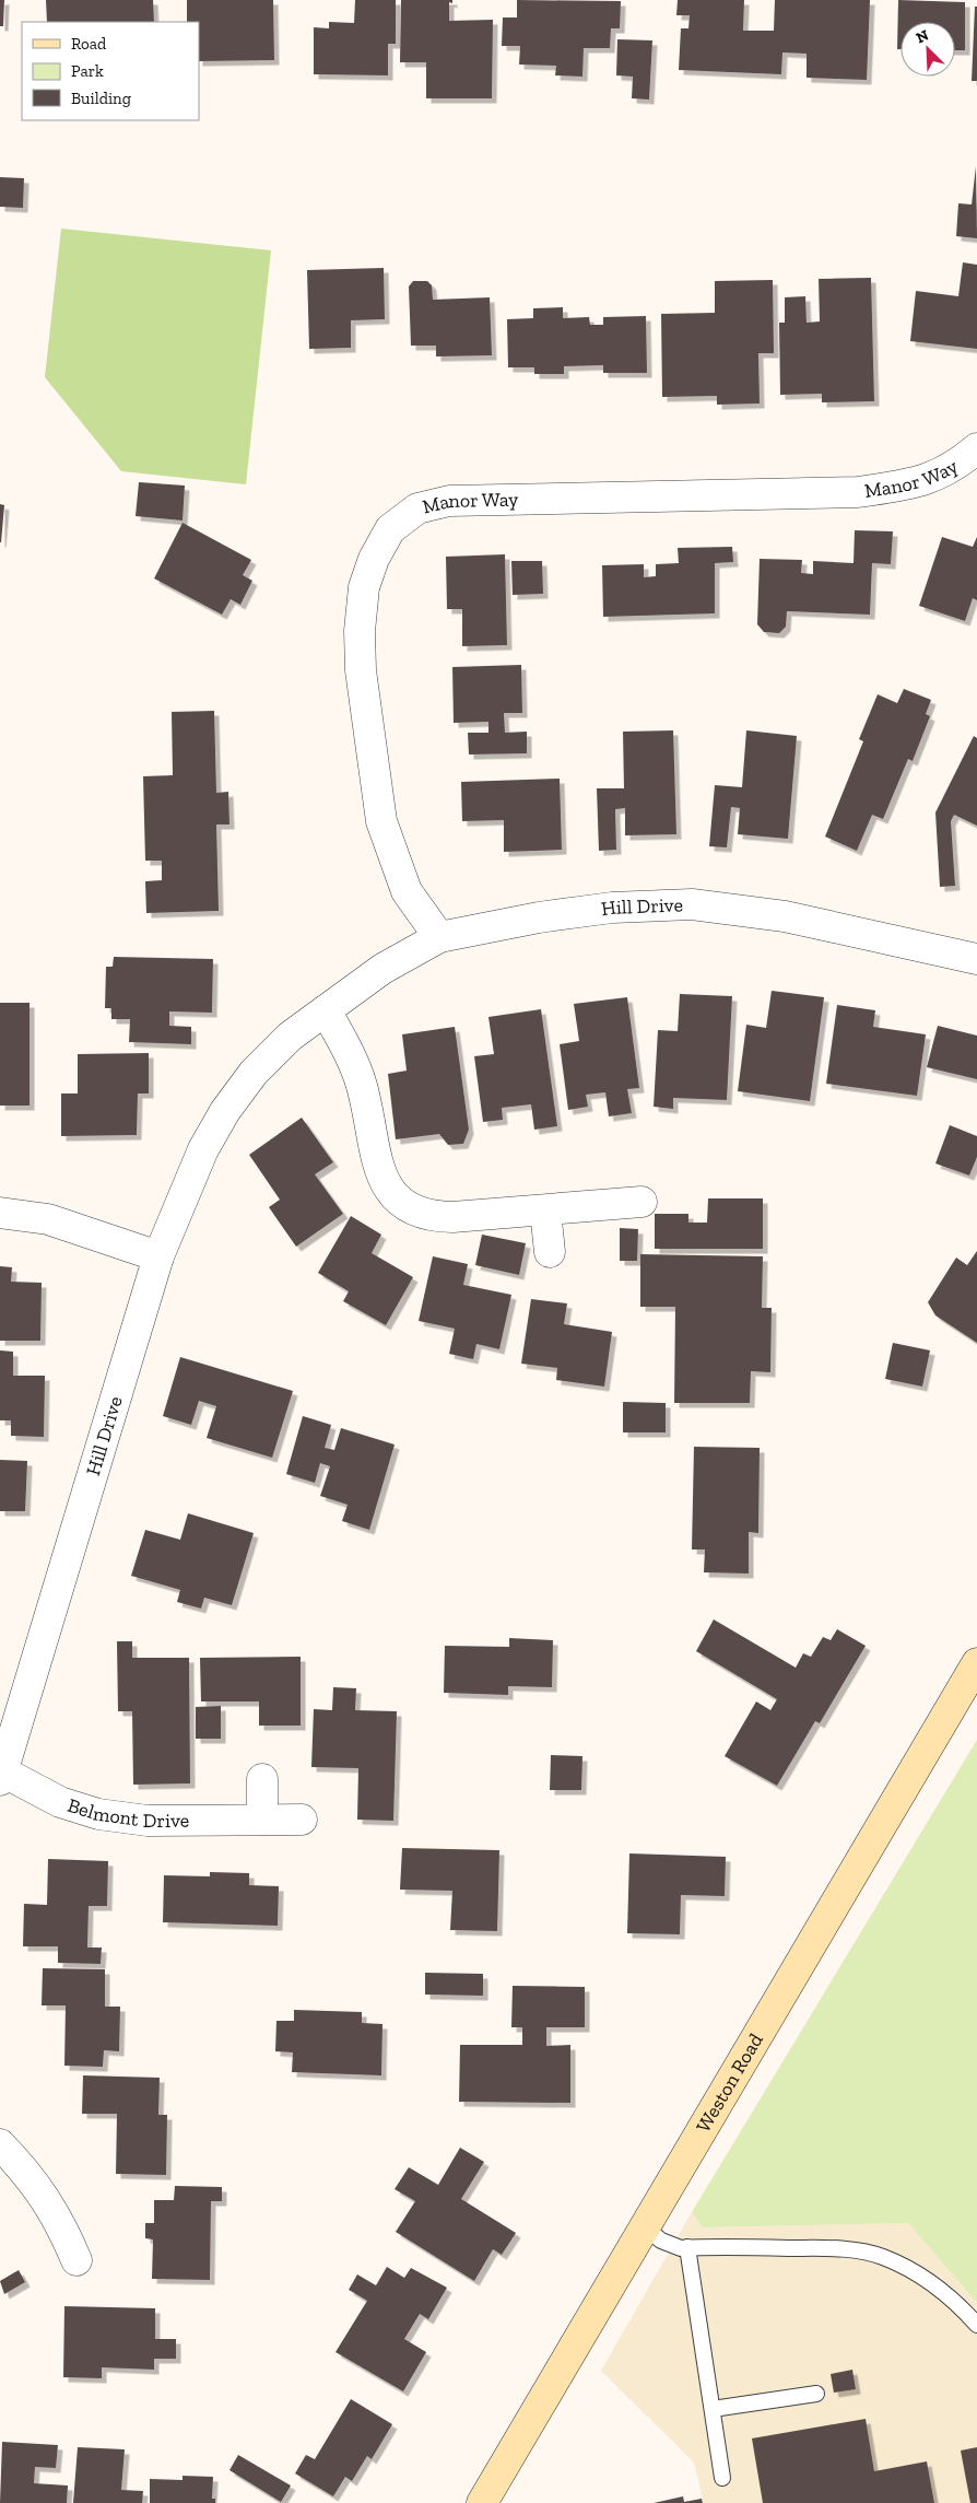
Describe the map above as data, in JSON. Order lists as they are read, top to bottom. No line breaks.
{"streets":{"main road":["Weston Road"],"street":["Manor Way","Hill Drive","Belmont Drive"]},"crossings":[["Manor Way","Hill Drive"],["Hill Drive","Belmont Drive"]],"legend":["Road","Park","Building"],"north":"top left"}
